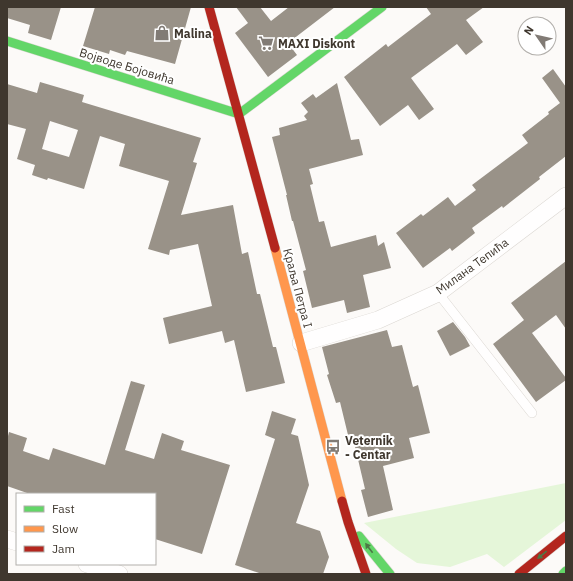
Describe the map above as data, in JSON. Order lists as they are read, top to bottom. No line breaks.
{"streets":{"street":["Војводе Бојовића","Милана Тепића","Краља Петра I"]},"crossings":[["Војводе Бојовића","Краља Петра I"],["Милана Тепића","Краља Петра I"]],"places":{"shop":["Malina"],"supermarket":["MAXI Diskont"],"bus stop":["Veternik - Centar"]},"legend":["Fast","Slow","Jam"],"north":"top left"}
